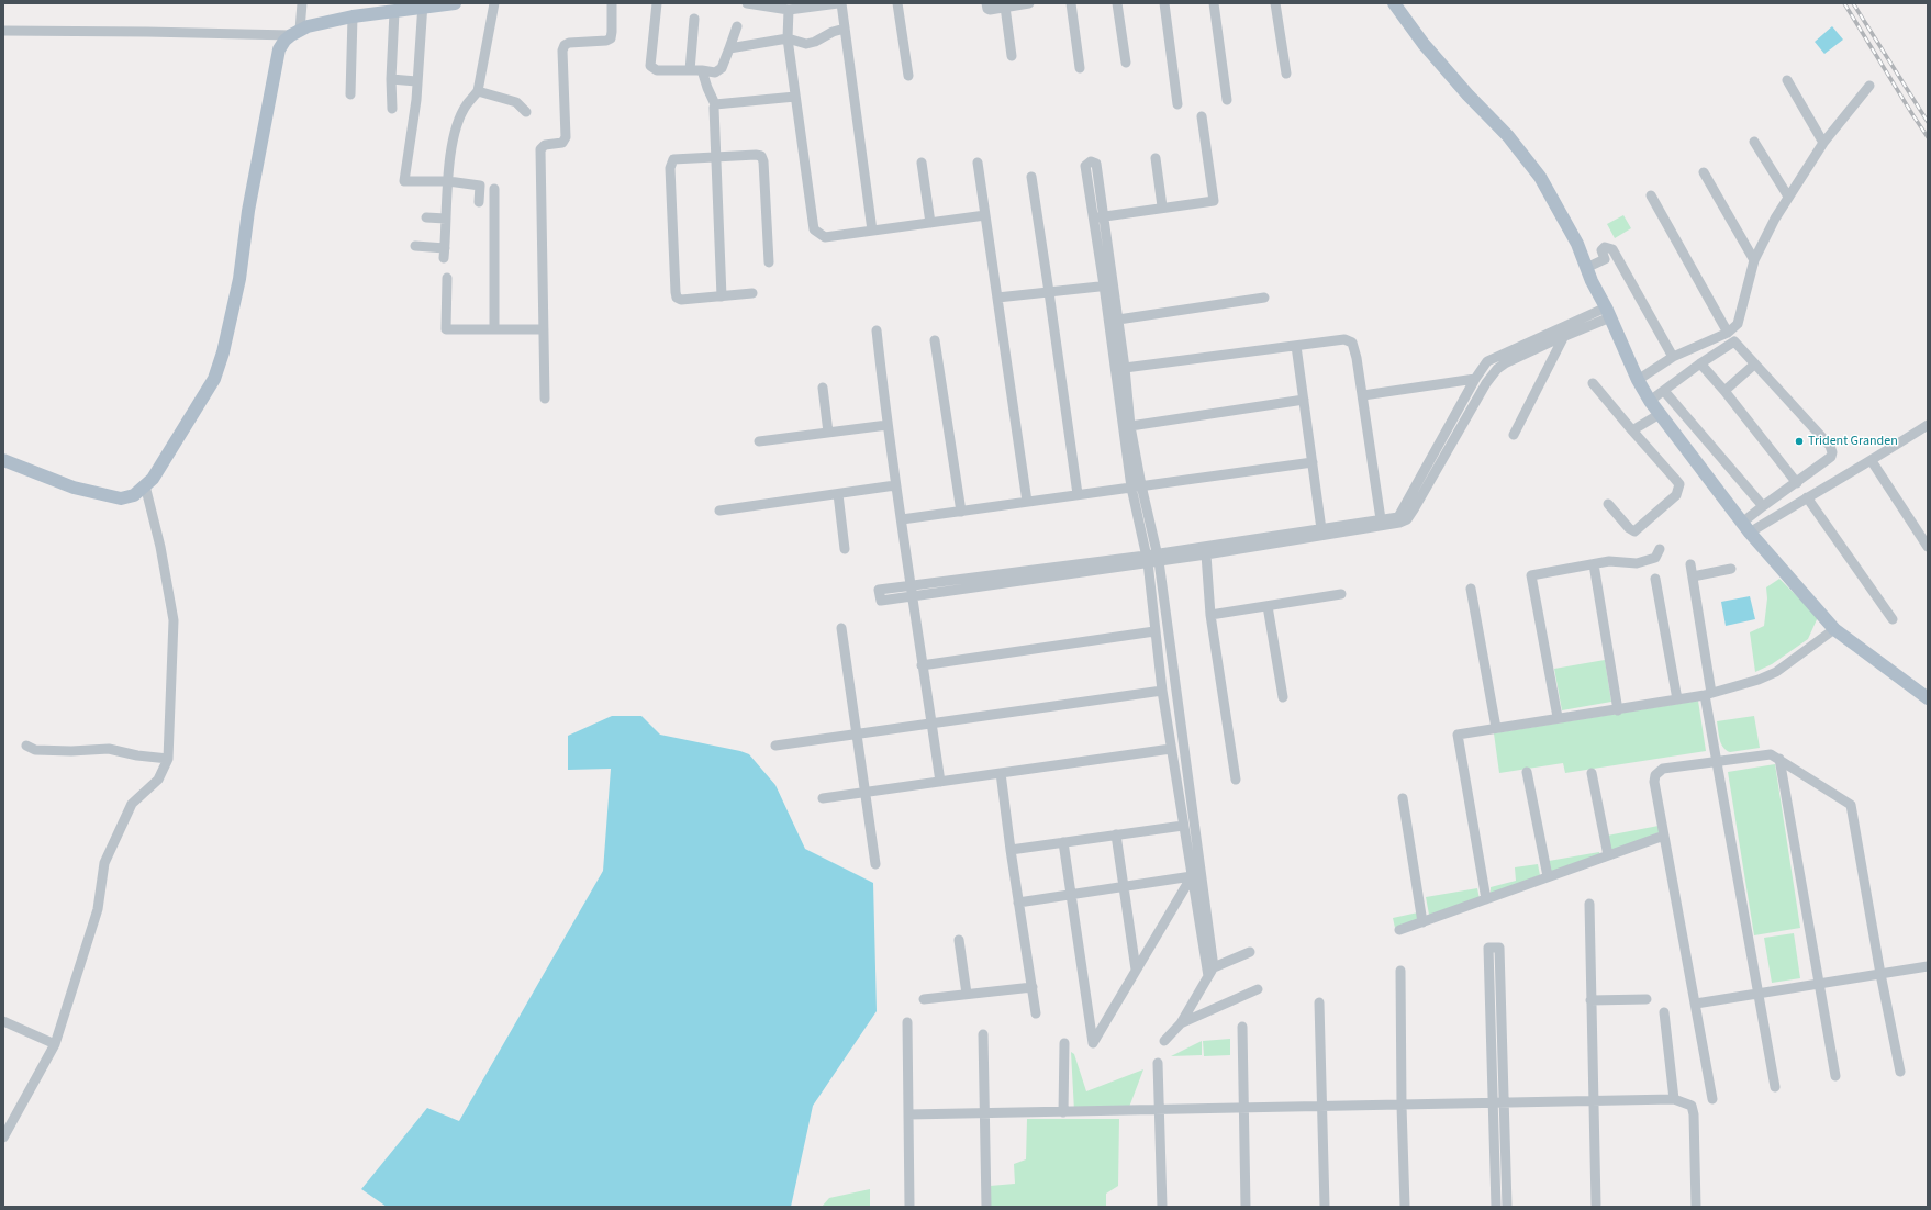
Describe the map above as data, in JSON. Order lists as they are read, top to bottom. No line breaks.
{"places":["Trident Granden"]}
